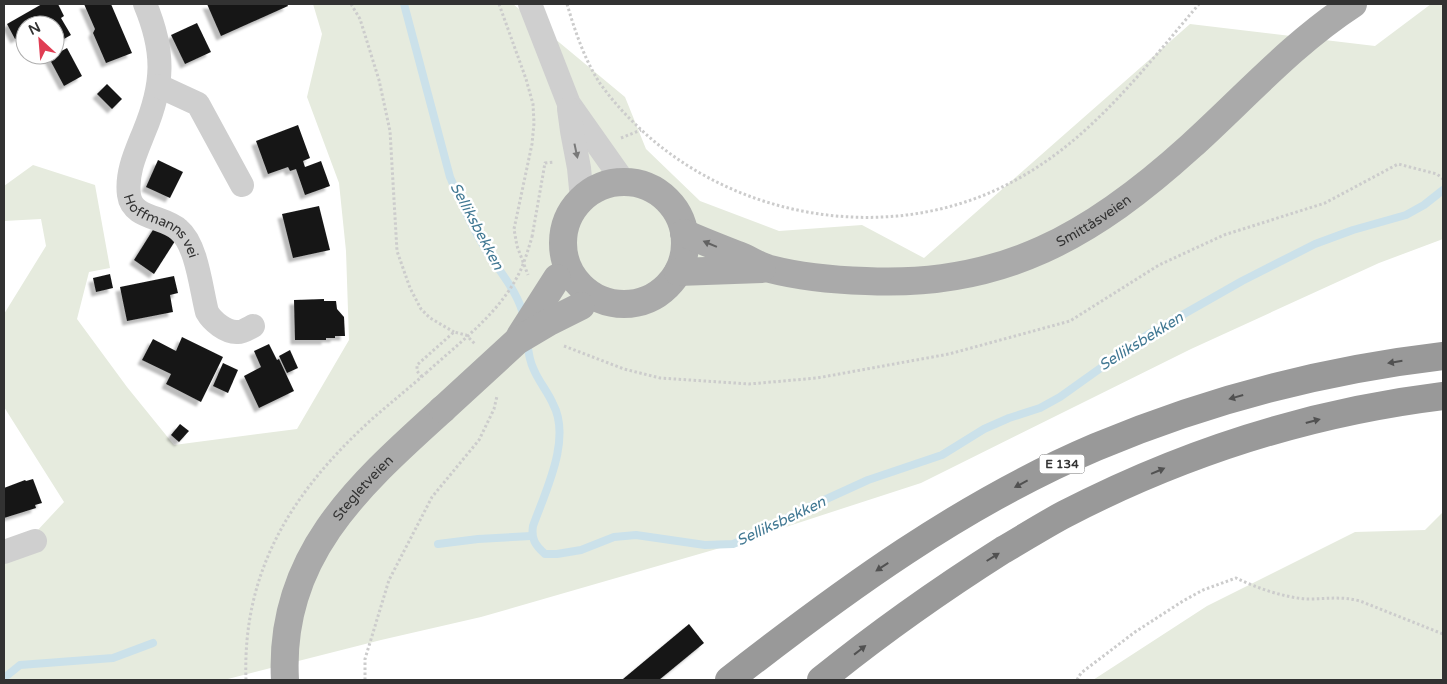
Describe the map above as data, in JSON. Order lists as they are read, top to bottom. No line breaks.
{"streets":{"highway":["E 134"],"main road":["Smittåsveien","Stegletveien"],"street":["Hoffmanns vei"]},"crossings":[["Smittåsveien","Stegletveien"]],"water":["Selliksbekken"],"north":"top left"}
